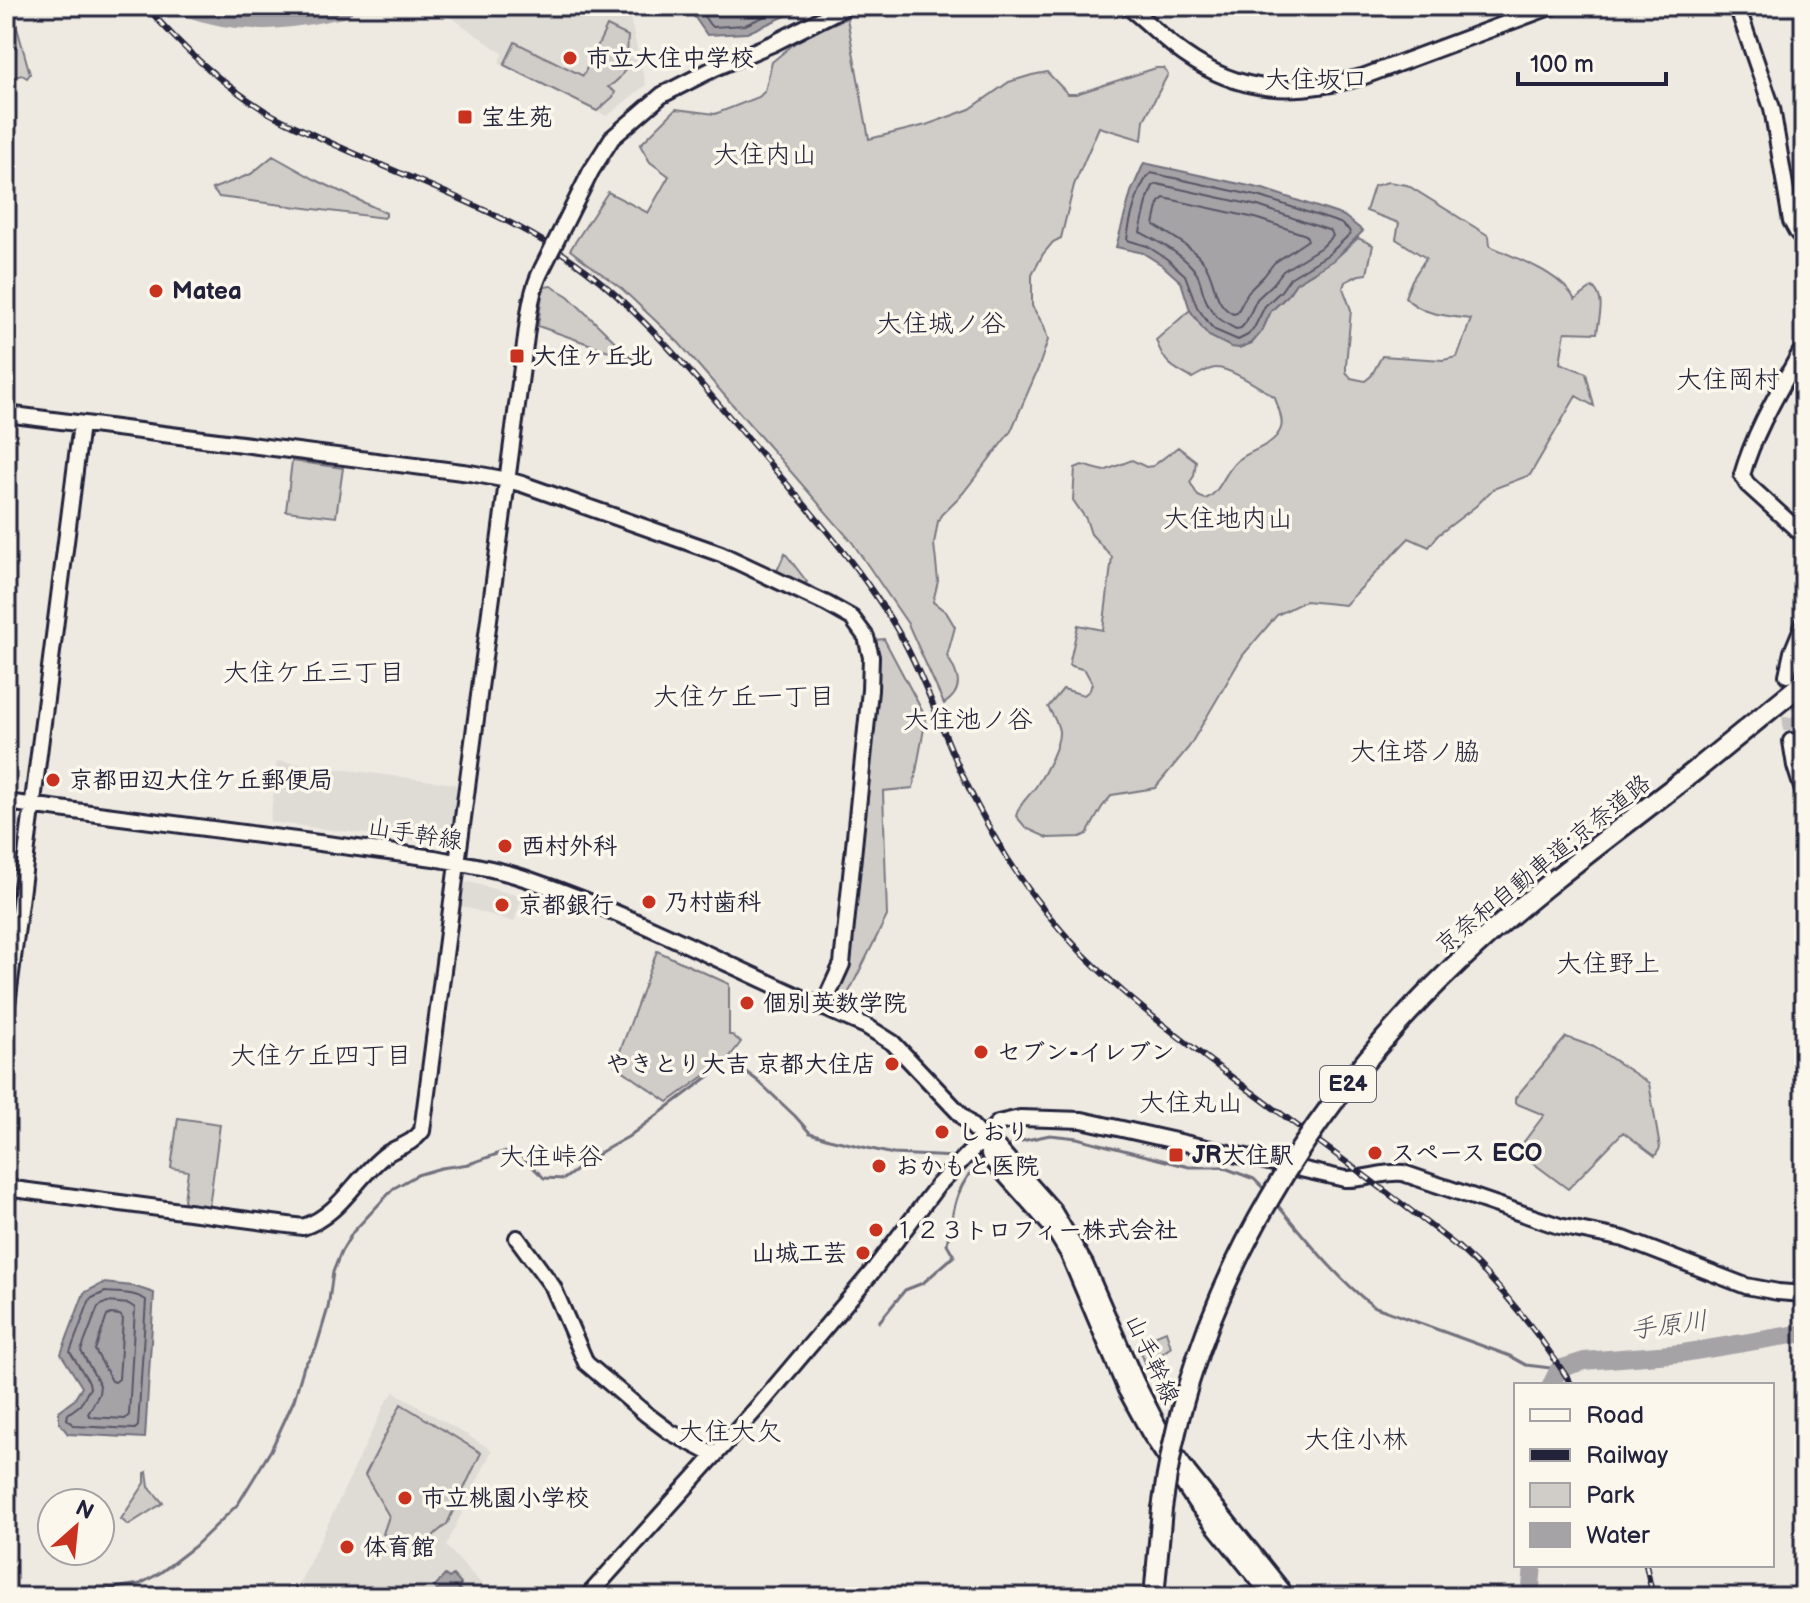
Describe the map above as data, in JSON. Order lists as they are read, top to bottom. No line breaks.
{"streets":{"highway":["京奈和自動車道;京奈道路","E24"],"street":["山手幹線"]},"districts":["大住坂口","大住内山","大住城ノ谷","大住岡村","大住地内山","大住ケ丘三丁目","大住ケ丘一丁目","大住池ノ谷","大住塔ノ脇","大住野上","大住ケ丘四丁目","大住丸山","大住峠谷","大住大欠","大住小林"],"water":["手原川"],"places":{"other":["市立大住中学校","Matea","京都田辺大住ケ丘郵便局","西村外科","乃村歯科","京都銀行","個別英数学院","セブン-イレブン","やきとり大吉 京都大住店","しおり","スペース ECO","おかもと医院","１２３トロフィー株式会社","山城工芸","市立桃園小学校","体育館"],"transit":["宝生苑","大住ヶ丘北","JR大住駅"]},"legend":["Road","Railway","Park","Water"],"scale_bar":"100 m","north":"top right"}
